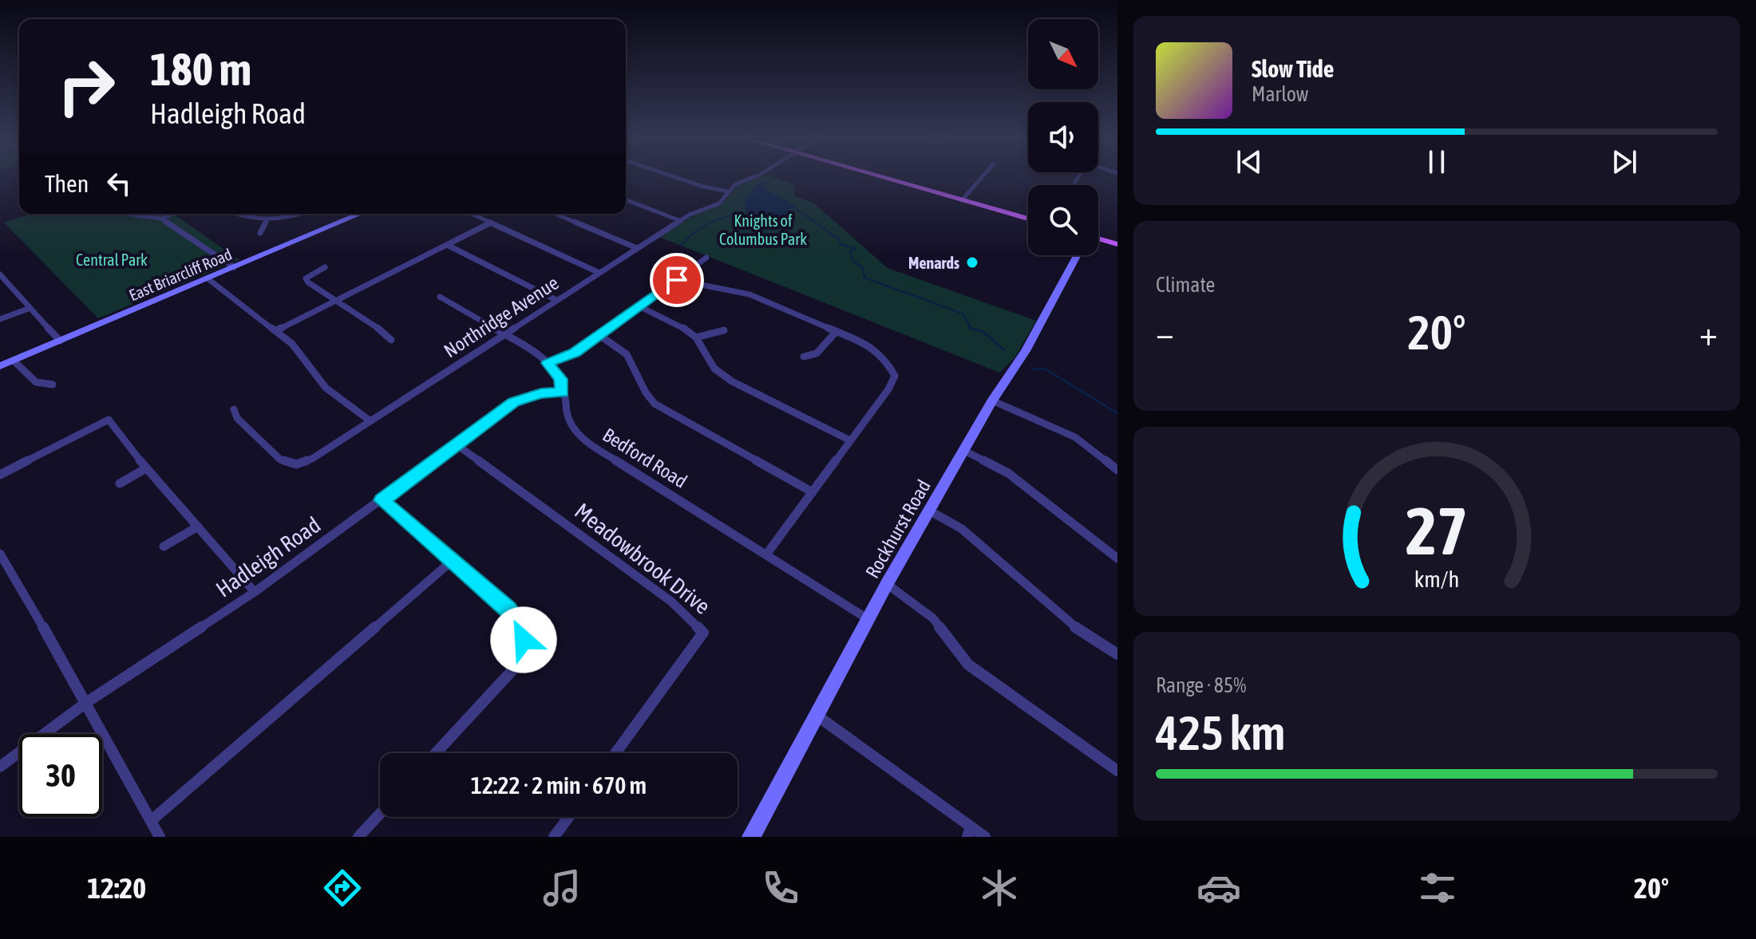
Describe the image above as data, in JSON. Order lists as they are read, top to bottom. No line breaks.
{"streets":{"street":["East Briarcliff Road","Northridge Avenue","Bedford Road","Rockhurst Road","Hadleigh Road","Meadowbrook Drive"]},"crossings":[["Northridge Avenue","Bedford Road"],["Bedford Road","Rockhurst Road"],["Bedford Road","Hadleigh Road"],["Hadleigh Road","Meadowbrook Drive"]],"parks":["Knights of Columbus Park","Central Park"],"places":["Menards"],"north":"bottom right","page":{"turn":["180 m","Hadleigh Road"],"song":["Slow Tide","Marlow"],"then":"Then","tile":["Climate",["Range · 85%","425 km"]],"heat":["−","20°","+"],"limit":"30","trip":"12:22 · 2 min · 670 m","tabs":["12:20","20°"],"gauge":["27","km/h"]}}
